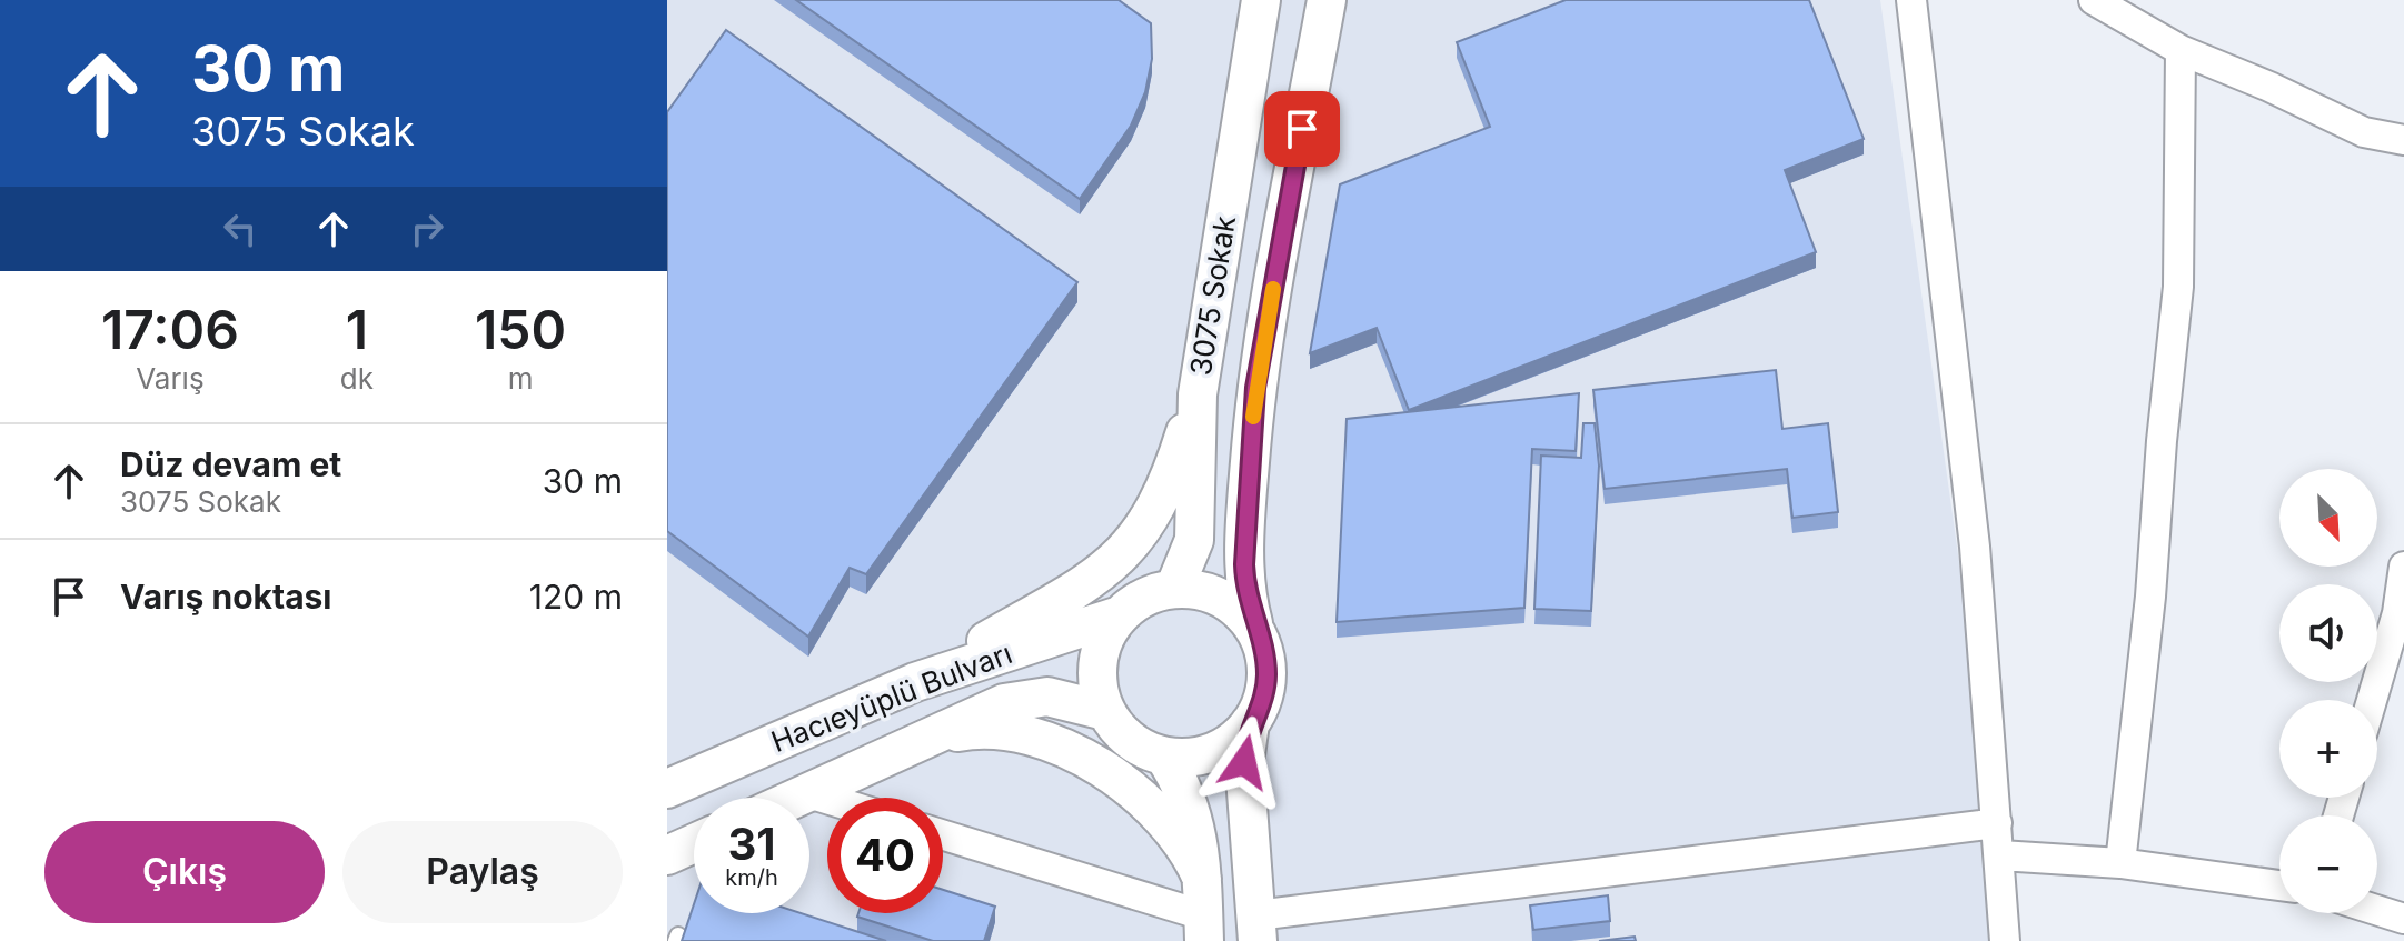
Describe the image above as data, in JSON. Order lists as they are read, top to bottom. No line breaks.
{"streets":{"street":["3075 Sokak","Hacıeyüplü Bulvarı"]},"crossings":[["3075 Sokak","Hacıeyüplü Bulvarı"]],"north":"bottom right","page":{"turn":["30 m","3075 Sokak"],"eta":["17:06","Varış","1","dk","150","m"],"list":[{"name":"Düz devam et","note":"3075 Sokak","value":"30 m"},{"name":"Varış noktası","value":"120 m"}],"map_buttons":["+","−"],"speed":"31 km/h","limit":"40","buttons":["Çıkış","Paylaş"]}}
